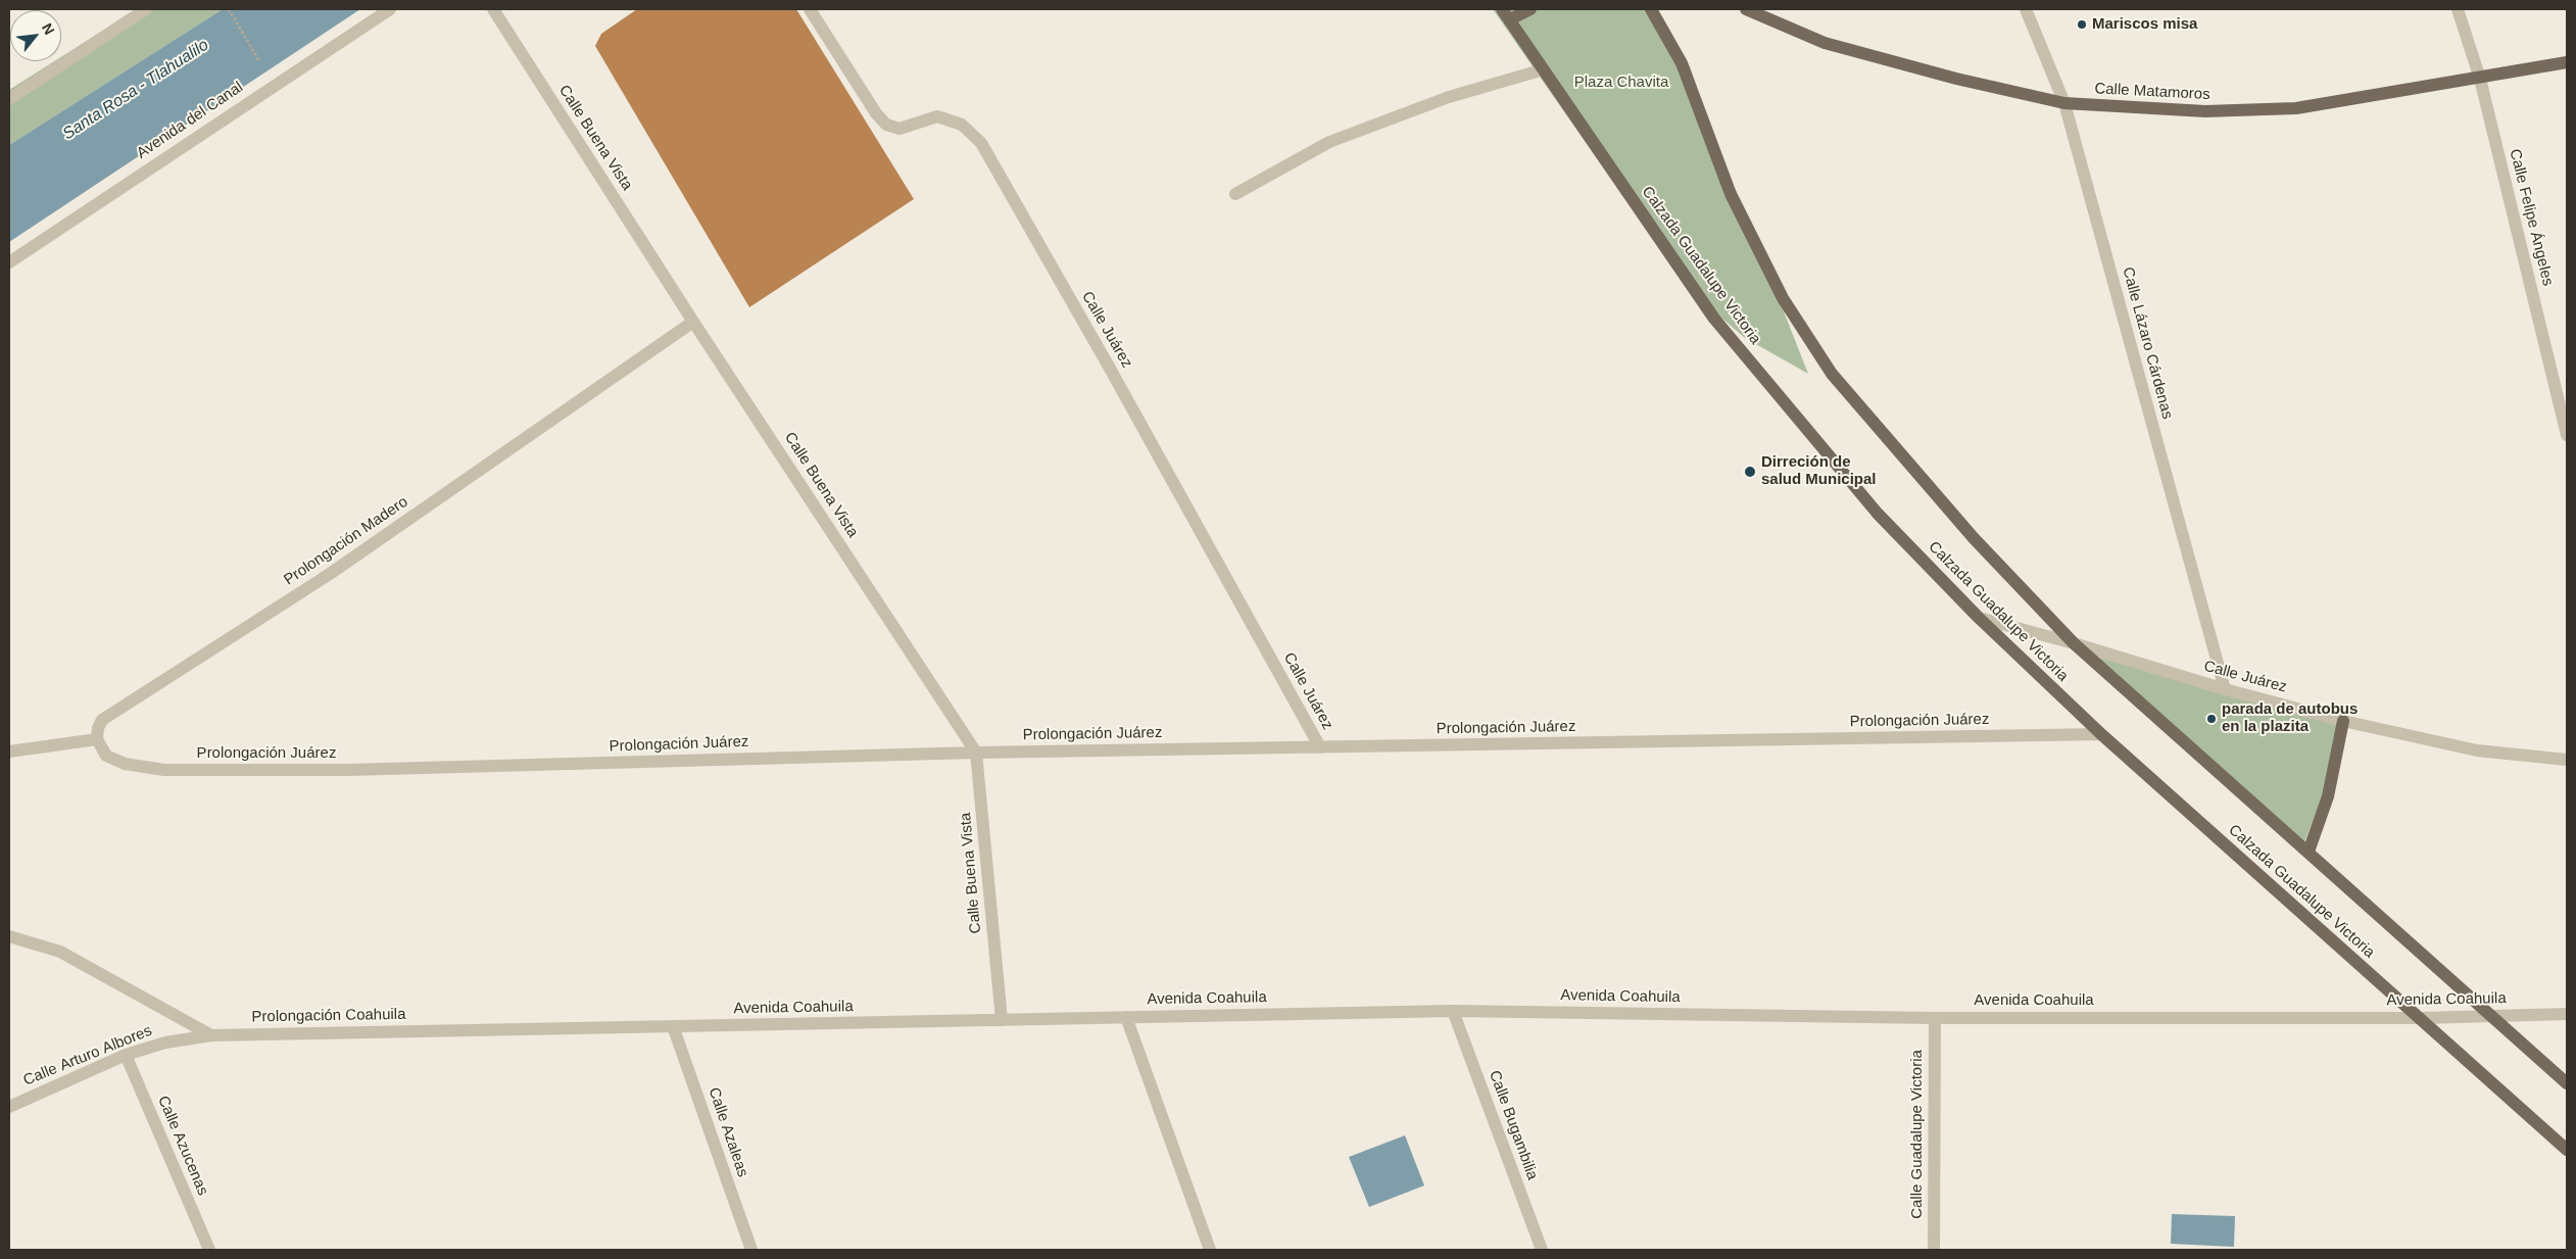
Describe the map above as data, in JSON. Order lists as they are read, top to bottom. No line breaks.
{"streets":{"main road":["Calle Matamoros","Calzada Guadalupe Victoria"],"street":["Avenida del Canal","Calle Buena Vista","Calle Felipe Ángeles","Calle Juárez","Calle Lázaro Cárdenas","Prolongación Madero","Prolongación Juárez","Avenida Coahuila","Prolongación Coahuila","Calle Arturo Albores","Calle Bugambilia","Calle Azaleas","Calle Guadalupe Victoria","Calle Azucenas"]},"crossings":[["Calle Matamoros","Calle Felipe Ángeles"],["Calle Matamoros","Calle Lázaro Cárdenas"],["Calle Buena Vista","Prolongación Madero"],["Calle Buena Vista","Prolongación Juárez"],["Calle Buena Vista","Avenida Coahuila"],["Calzada Guadalupe Victoria","Calle Juárez"],["Calzada Guadalupe Victoria","Prolongación Juárez"],["Calzada Guadalupe Victoria","Avenida Coahuila"],["Calle Juárez","Calle Lázaro Cárdenas"],["Calle Juárez","Prolongación Juárez"],["Prolongación Madero","Prolongación Juárez"],["Avenida Coahuila","Prolongación Coahuila"],["Avenida Coahuila","Calle Bugambilia"],["Avenida Coahuila","Calle Azaleas"],["Avenida Coahuila","Calle Guadalupe Victoria"],["Prolongación Coahuila","Calle Arturo Albores"],["Prolongación Coahuila","Calle Azaleas"],["Calle Arturo Albores","Calle Azucenas"]],"water":["Santa Rosa - Tlahualilo"],"parks":["Plaza Chavita"],"places":["Mariscos misa","Dirreción de salud Municipal","parada de autobus en la plazita"],"north":"top right"}
